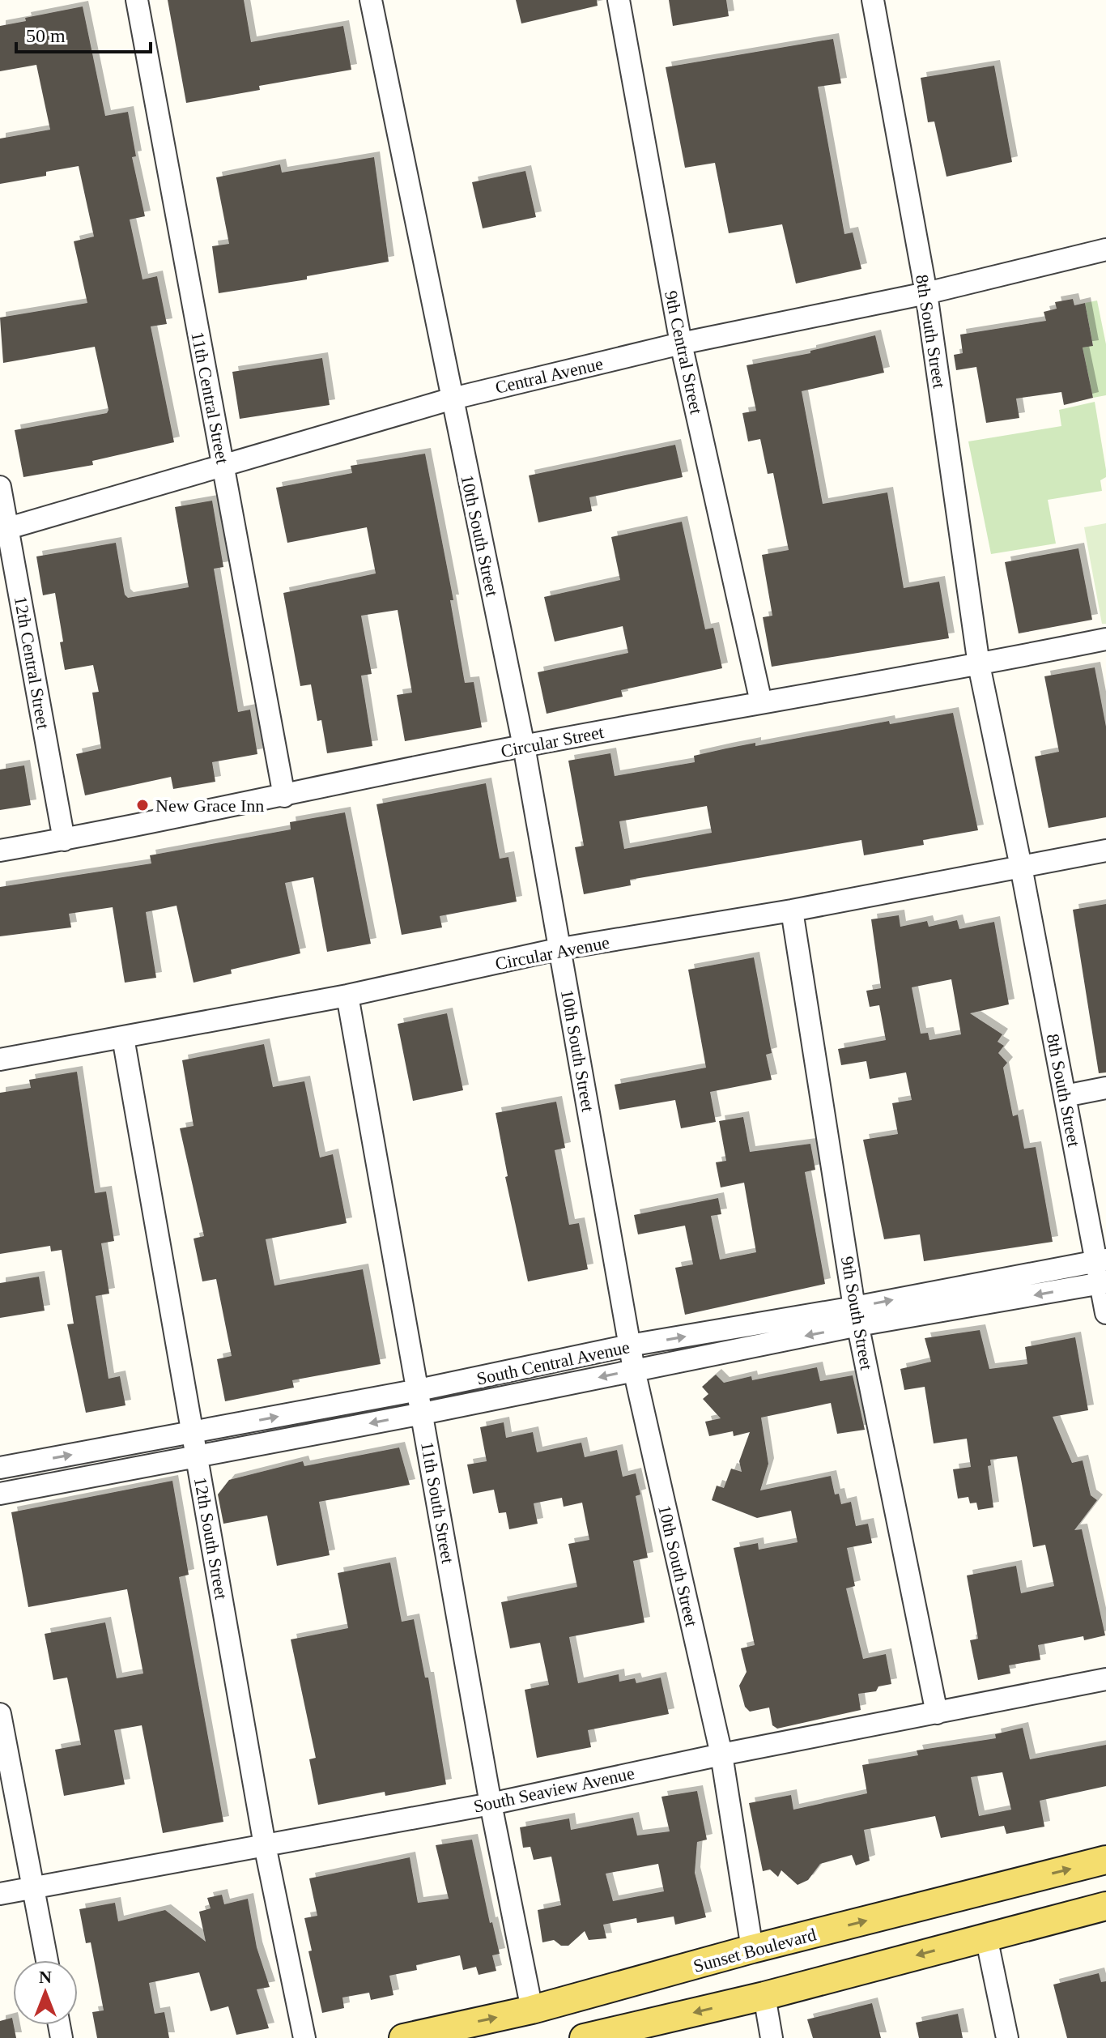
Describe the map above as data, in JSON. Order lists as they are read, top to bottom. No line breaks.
{"streets":{"main road":["Sunset Boulevard"],"street":["8th South Street","9th Central Street","Central Avenue","11th Central Street","10th South Street","12th Central Street","Circular Street","Circular Avenue","9th South Street","South Central Avenue","11th South Street","12th South Street","South Seaview Avenue"]},"crossings":[["8th South Street","Central Avenue"],["8th South Street","Circular Street"],["8th South Street","Circular Avenue"],["8th South Street","South Central Avenue"],["9th Central Street","Central Avenue"],["9th Central Street","Circular Street"],["Central Avenue","11th Central Street"],["Central Avenue","10th South Street"],["Central Avenue","12th Central Street"],["11th Central Street","Circular Street"],["10th South Street","Circular Street"],["10th South Street","Circular Avenue"],["10th South Street","South Central Avenue"],["10th South Street","South Seaview Avenue"],["10th South Street","Sunset Boulevard"],["12th Central Street","Circular Street"],["Circular Avenue","9th South Street"],["Circular Avenue","11th South Street"],["Circular Avenue","12th South Street"],["9th South Street","South Central Avenue"],["9th South Street","South Seaview Avenue"],["South Central Avenue","11th South Street"],["South Central Avenue","12th South Street"],["11th South Street","South Seaview Avenue"],["11th South Street","Sunset Boulevard"],["12th South Street","South Seaview Avenue"]],"places":["New Grace Inn"],"scale_bar":"50 m","north":"top"}
